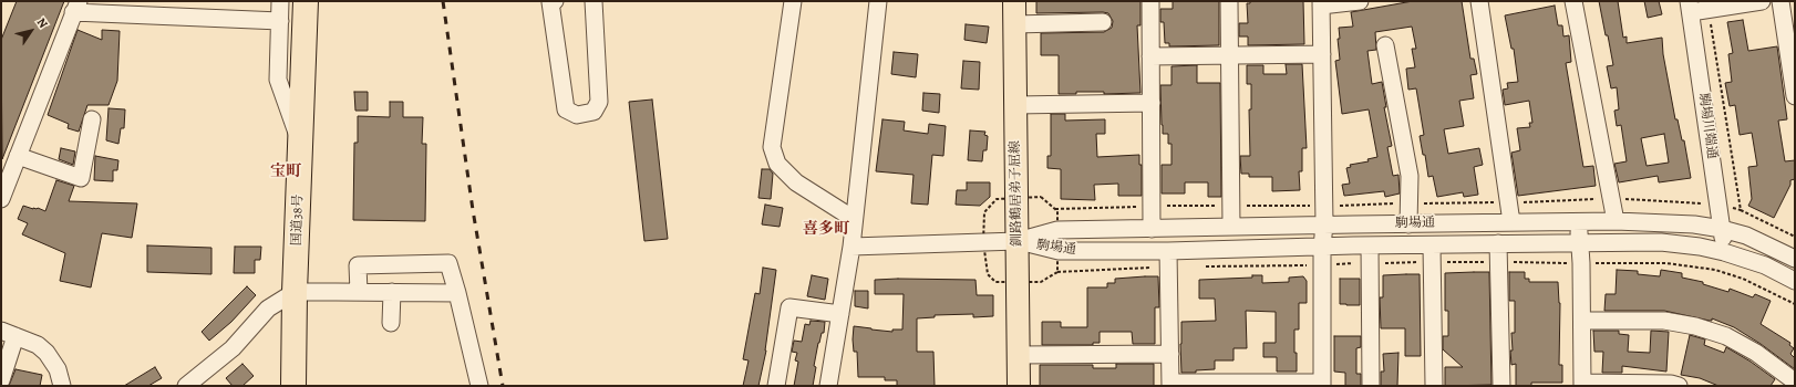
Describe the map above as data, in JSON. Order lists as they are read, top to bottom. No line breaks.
{"streets":{"highway":["国道38号"],"main road":["釧路鶴居弟子屈線"],"street":["駒場川端通","駒場通"]},"crossings":[["駒場川端通","駒場通"],["釧路鶴居弟子屈線","駒場通"]],"districts":["宝町","喜多町"],"north":"top right"}
